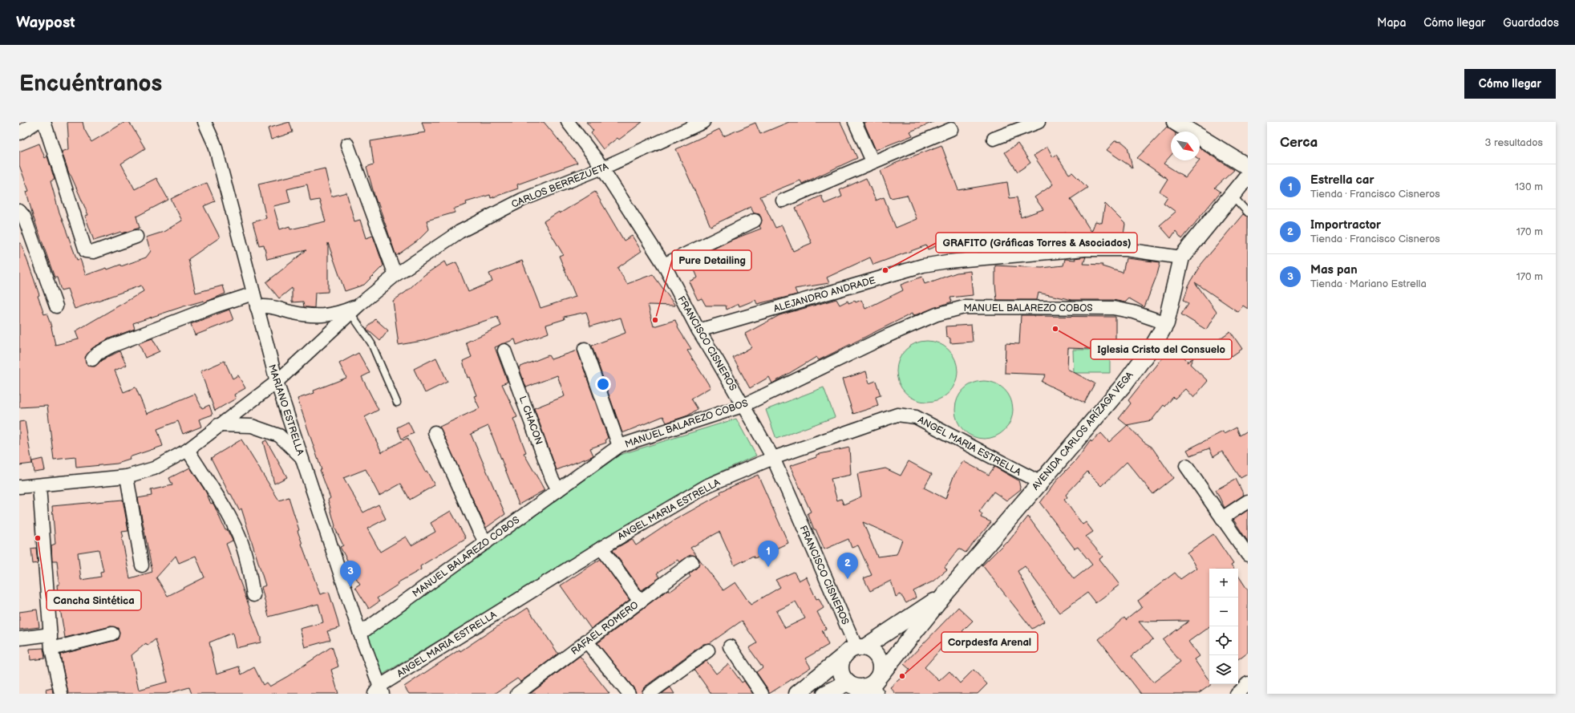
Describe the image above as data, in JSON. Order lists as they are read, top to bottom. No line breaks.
{"streets":{"street":["CARLOS BERREZUETA","ALEJANDRO ANDRADE","MANUEL BALAREZO COBOS","FRANCISCO CISNEROS","MARIANO ESTRELLA","L. CHACON","AVENIDA CARLOS ARÍZAGA VEGA","ANGEL MARIA ESTRELLA","RAFAEL ROMERO"]},"crossings":[["CARLOS BERREZUETA","FRANCISCO CISNEROS"],["CARLOS BERREZUETA","MARIANO ESTRELLA"],["ALEJANDRO ANDRADE","FRANCISCO CISNEROS"],["ALEJANDRO ANDRADE","AVENIDA CARLOS ARÍZAGA VEGA"],["MANUEL BALAREZO COBOS","FRANCISCO CISNEROS"],["MANUEL BALAREZO COBOS","MARIANO ESTRELLA"],["MANUEL BALAREZO COBOS","L. CHACON"],["MANUEL BALAREZO COBOS","AVENIDA CARLOS ARÍZAGA VEGA"],["FRANCISCO CISNEROS","AVENIDA CARLOS ARÍZAGA VEGA"],["FRANCISCO CISNEROS","ANGEL MARIA ESTRELLA"],["MARIANO ESTRELLA","ANGEL MARIA ESTRELLA"],["AVENIDA CARLOS ARÍZAGA VEGA","ANGEL MARIA ESTRELLA"]],"places":["GRAFITO (Gráficas Torres & Asociados)","Pure Detailing","Iglesia Cristo del Consuelo","Cancha Sintética","Corpdesfa Arenal"],"north":"bottom right","page":{"header":"Waypost","nav":["Mapa","Cómo llegar","Guardados"],"buttons":"Cómo llegar","title":"Encuéntranos","heading":["Cerca","3 resultados"],"list":[{"mark":"1","name":"Estrella car","note":"Tienda · Francisco Cisneros","value":"130 m"},{"mark":"2","name":"Importractor","note":"Tienda · Francisco Cisneros","value":"170 m"},{"mark":"3","name":"Mas pan","note":"Tienda · Mariano Estrella","value":"170 m"}],"pins":["1","2","3"],"map_buttons":["+","−"]}}
